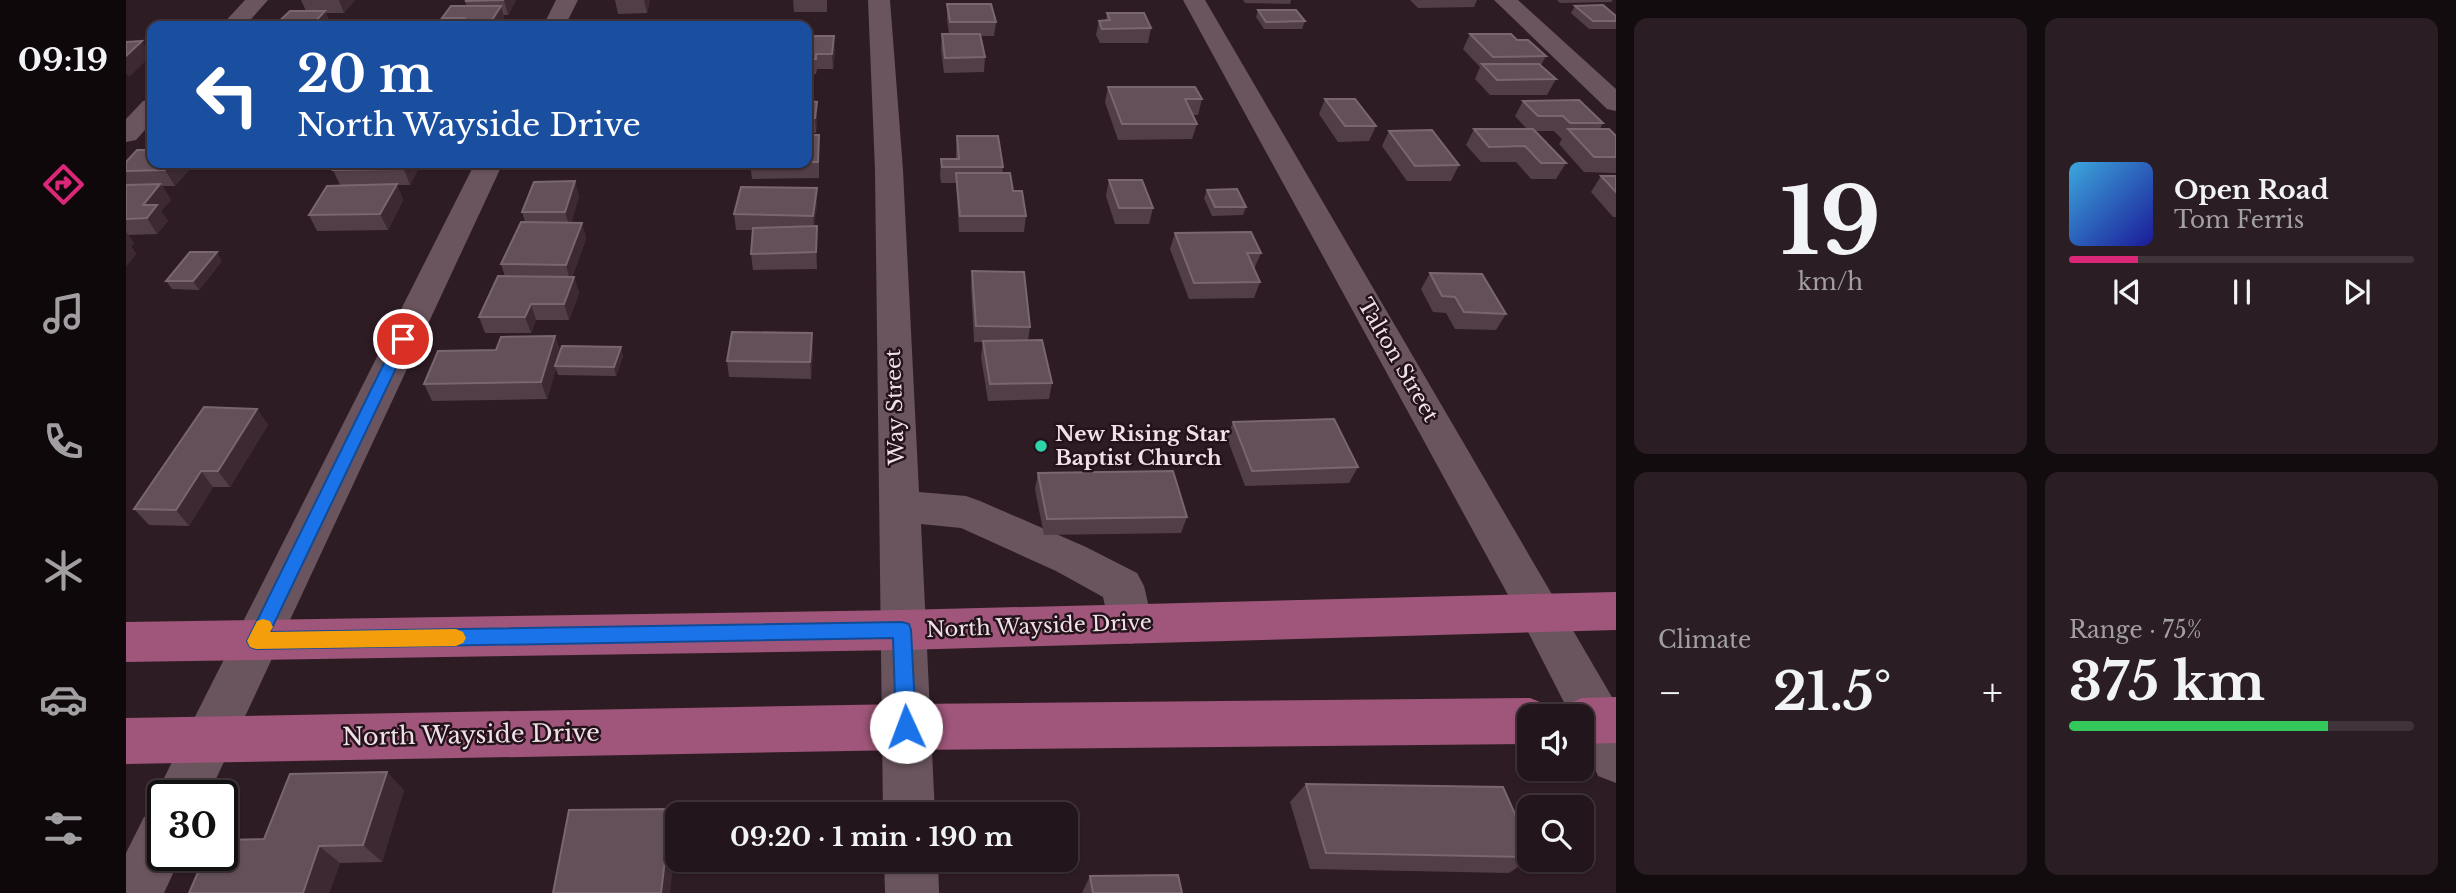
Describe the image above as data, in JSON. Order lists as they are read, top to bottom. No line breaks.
{"streets":{"main road":["North Wayside Drive"],"street":["Talton Street","Way Street"]},"crossings":[["Talton Street","North Wayside Drive"],["Way Street","North Wayside Drive"]],"places":["New Rising Star Baptist Church"],"page":{"tabs":"09:19","tile":[["19","km/h"],"Climate",["Range · 75%","375 km"]],"turn":["20 m","North Wayside Drive"],"song":["Open Road","Tom Ferris"],"heat":["−","21.5°","+"],"limit":"30","trip":"09:20 · 1 min · 190 m"}}
